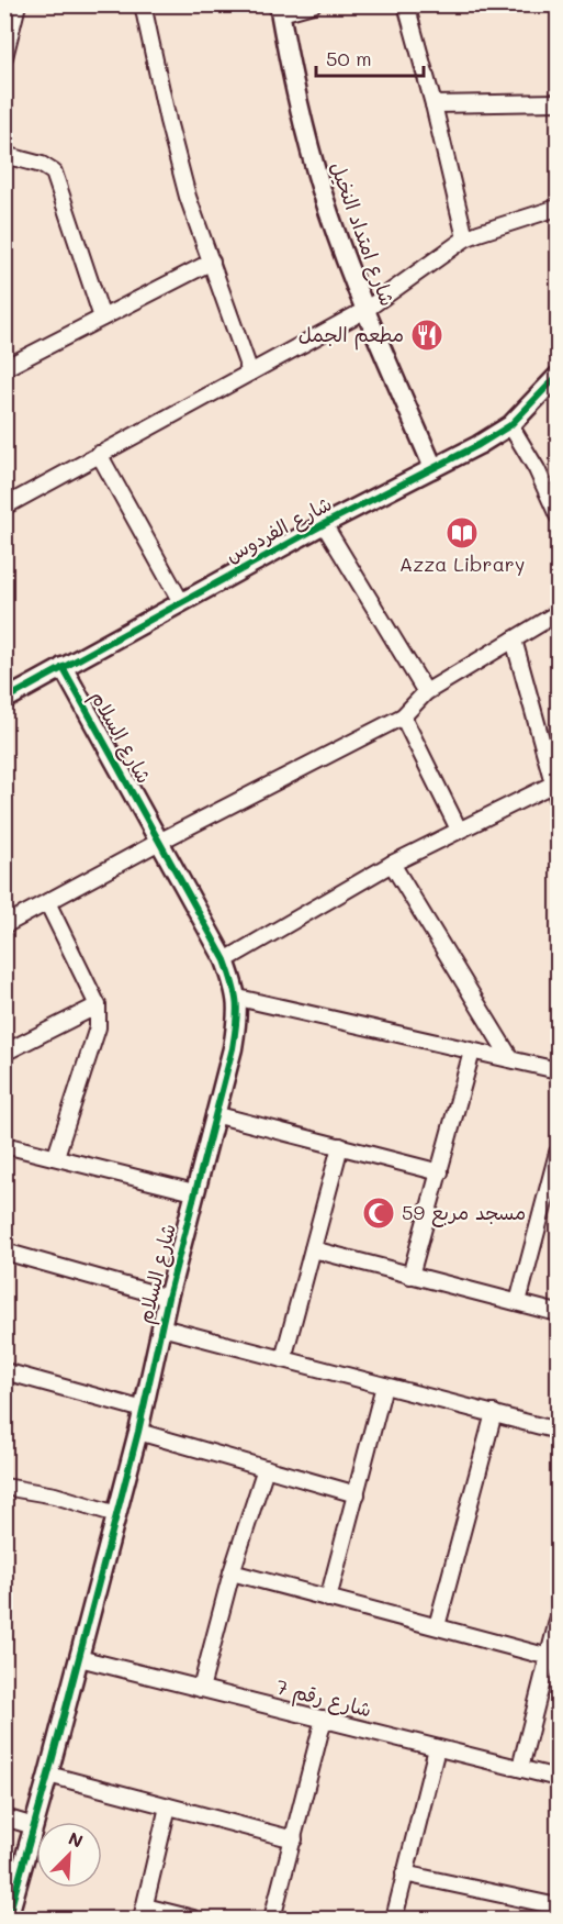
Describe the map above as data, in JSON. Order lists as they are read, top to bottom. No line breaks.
{"streets":{"street":["شارع امتداد النخيل","شارع الفردوس","شارع السلام","شارع رقم 7"]},"crossings":[["شارع امتداد النخيل","شارع الفردوس"],["شارع الفردوس","شارع السلام"],["شارع السلام","شارع رقم 7"]],"places":{"restaurant":["مطعم الجمل"],"library":["Azza Library"],"mosque":["مسجد مربع 59"]},"scale_bar":"50 m","north":"top right"}
